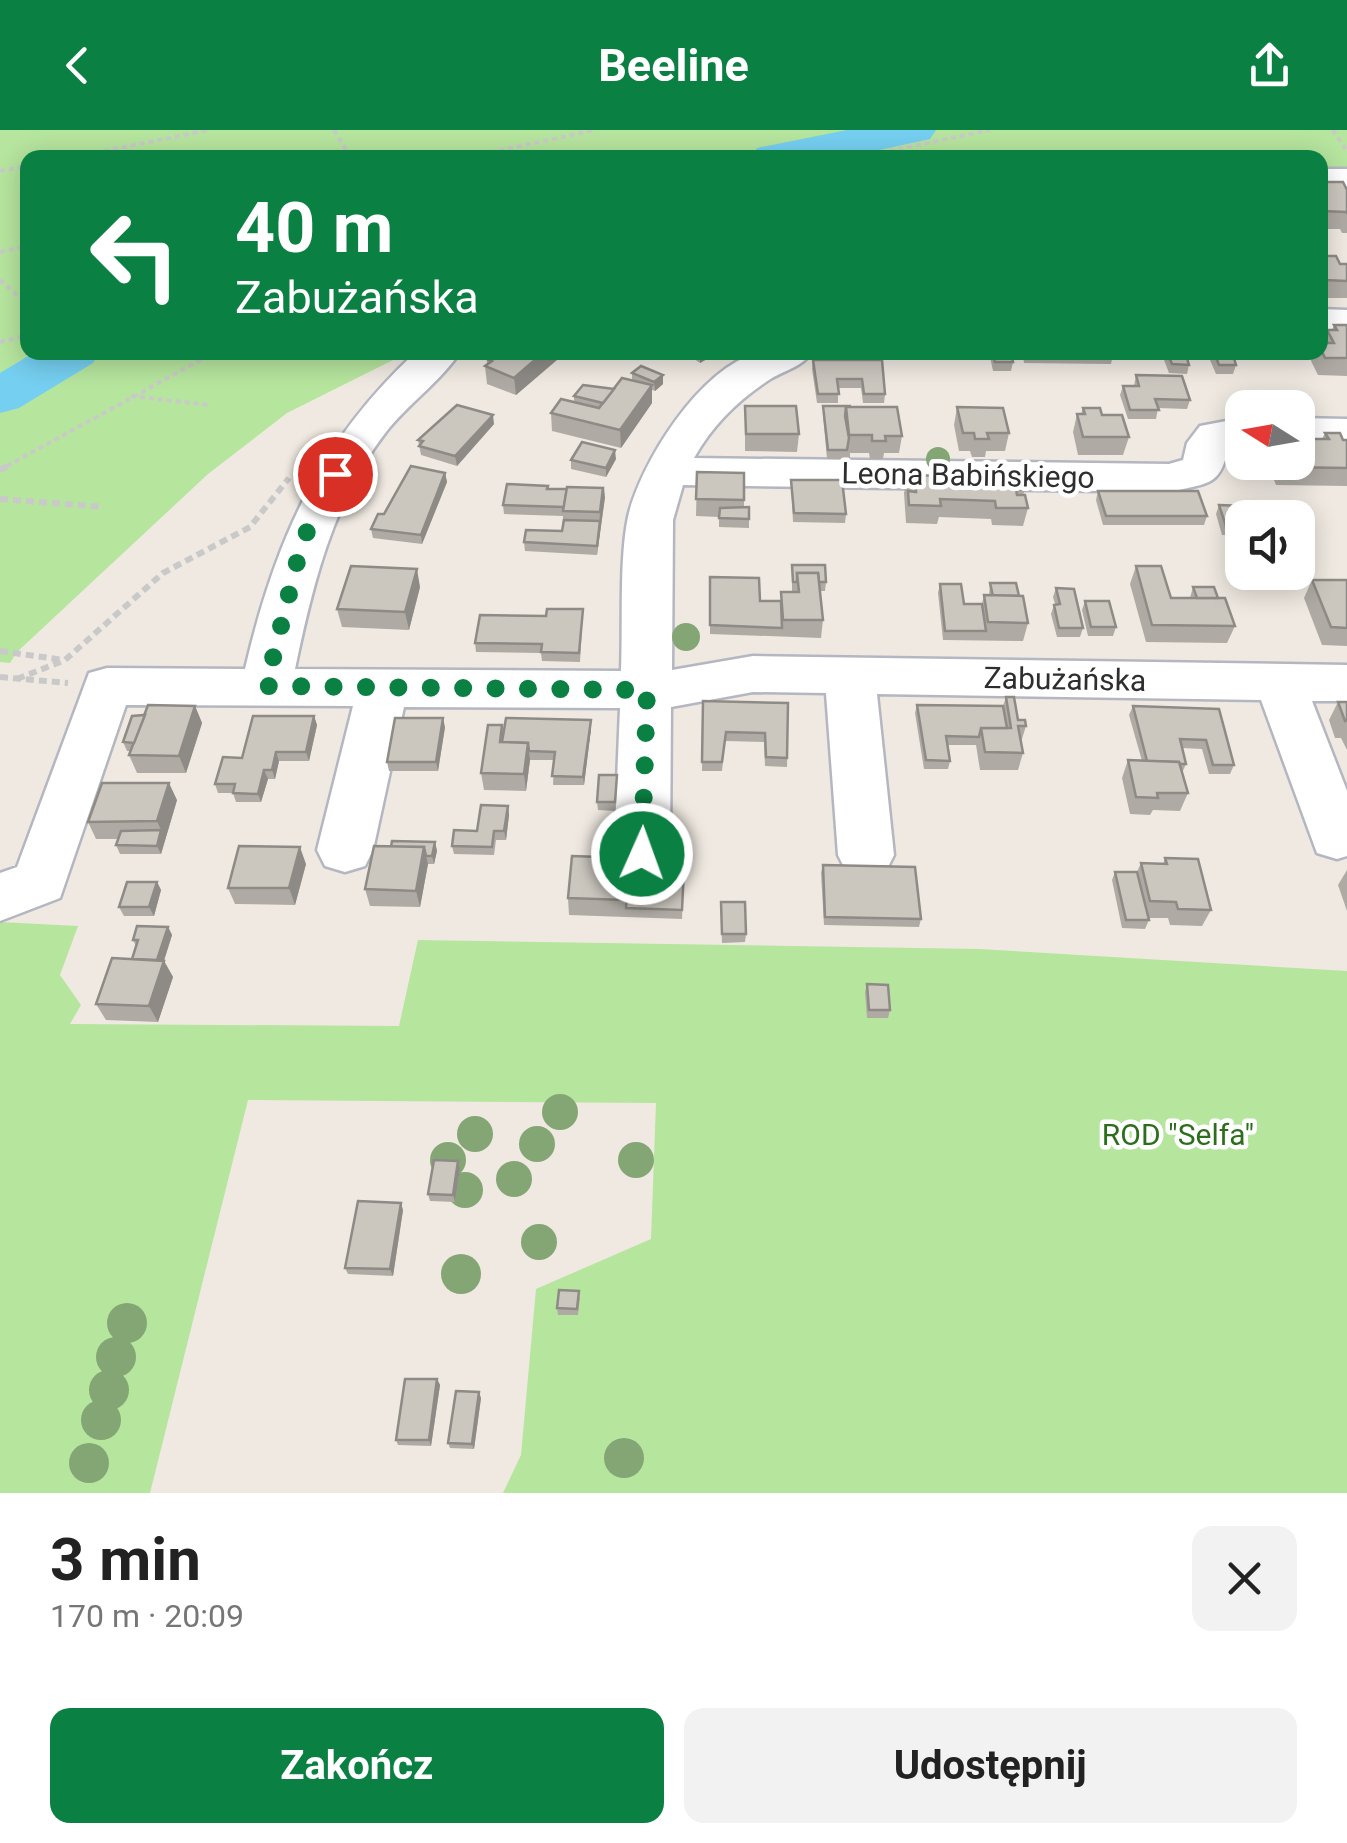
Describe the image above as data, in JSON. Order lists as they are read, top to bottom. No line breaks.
{"streets":{"street":["Leona Babińskiego","Zabużańska"]},"parks":["ROD \"Selfa\""],"north":"left","page":{"header":"Beeline","turn":["40 m","Zabużańska"],"heading":["3 min","170 m · 20:09"],"buttons":["Zakończ","Udostępnij"]}}
